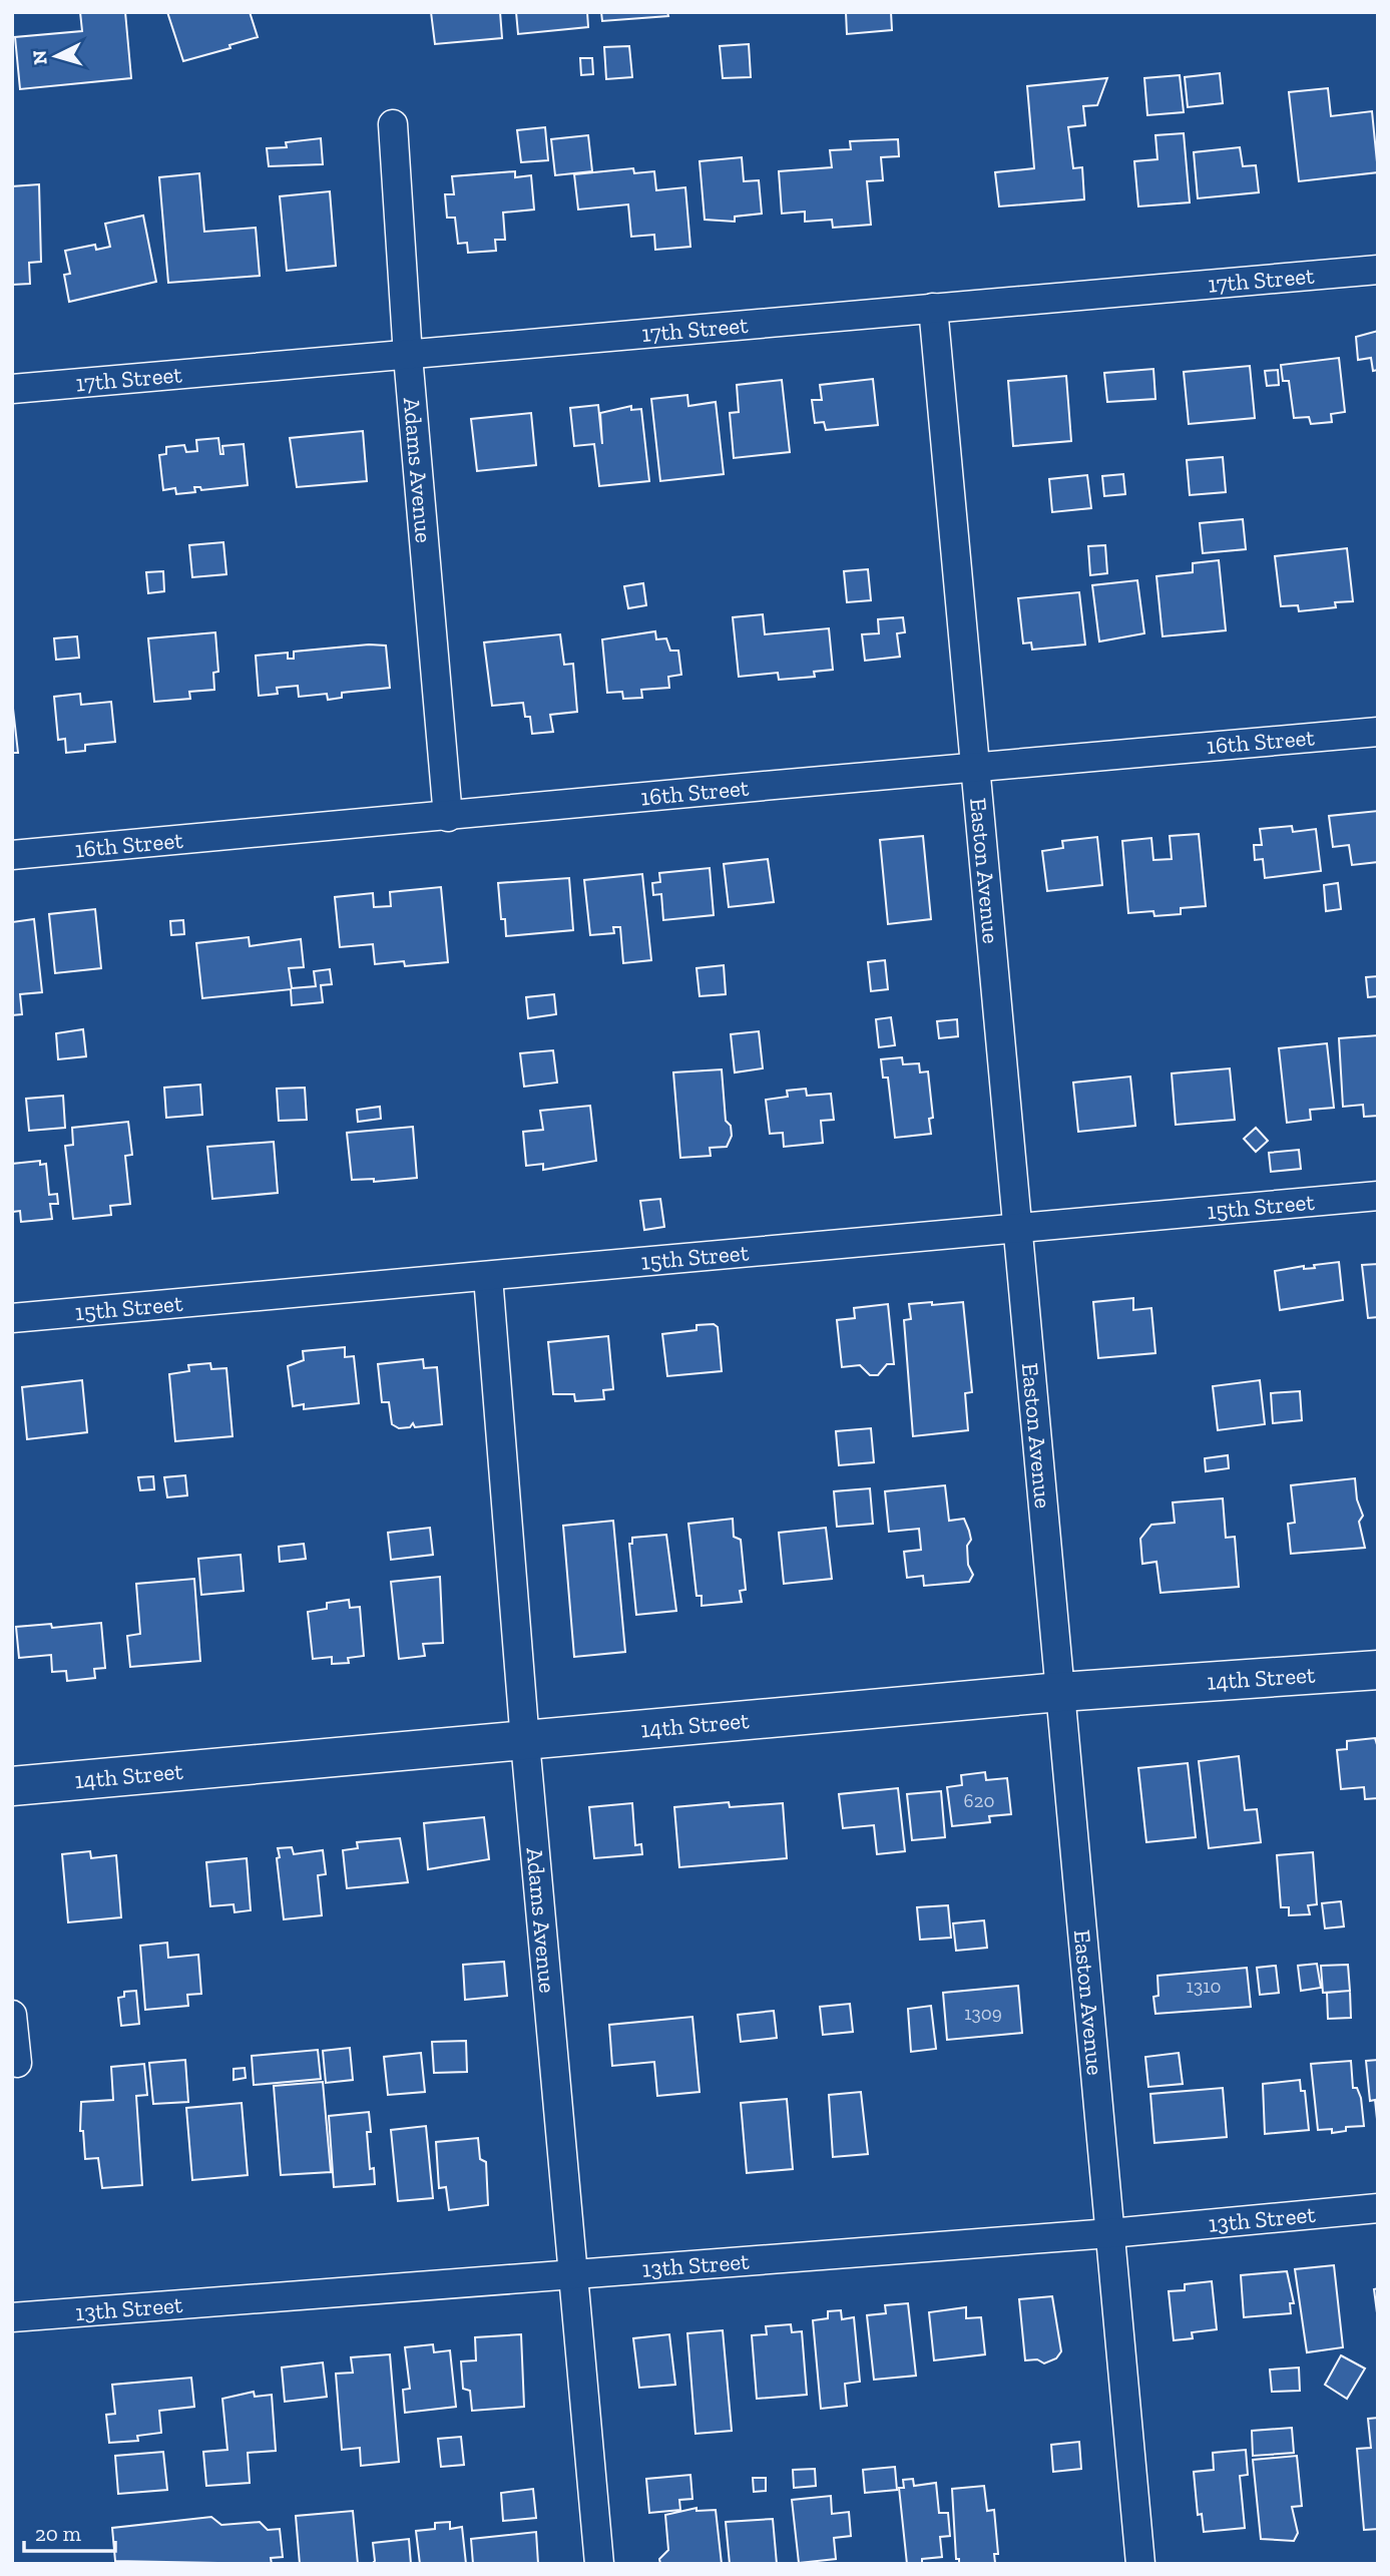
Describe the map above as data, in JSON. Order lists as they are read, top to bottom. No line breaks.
{"streets":{"street":["17th Street","Adams Avenue","16th Street","Easton Avenue","15th Street","14th Street","13th Street"]},"crossings":[["17th Street","Adams Avenue"],["17th Street","Easton Avenue"],["Adams Avenue","16th Street"],["Adams Avenue","15th Street"],["Adams Avenue","14th Street"],["Adams Avenue","13th Street"],["16th Street","Easton Avenue"],["Easton Avenue","15th Street"],["Easton Avenue","14th Street"],["Easton Avenue","13th Street"]],"house_numbers":["620","1310","1309"],"scale_bar":"20 m","north":"left"}
